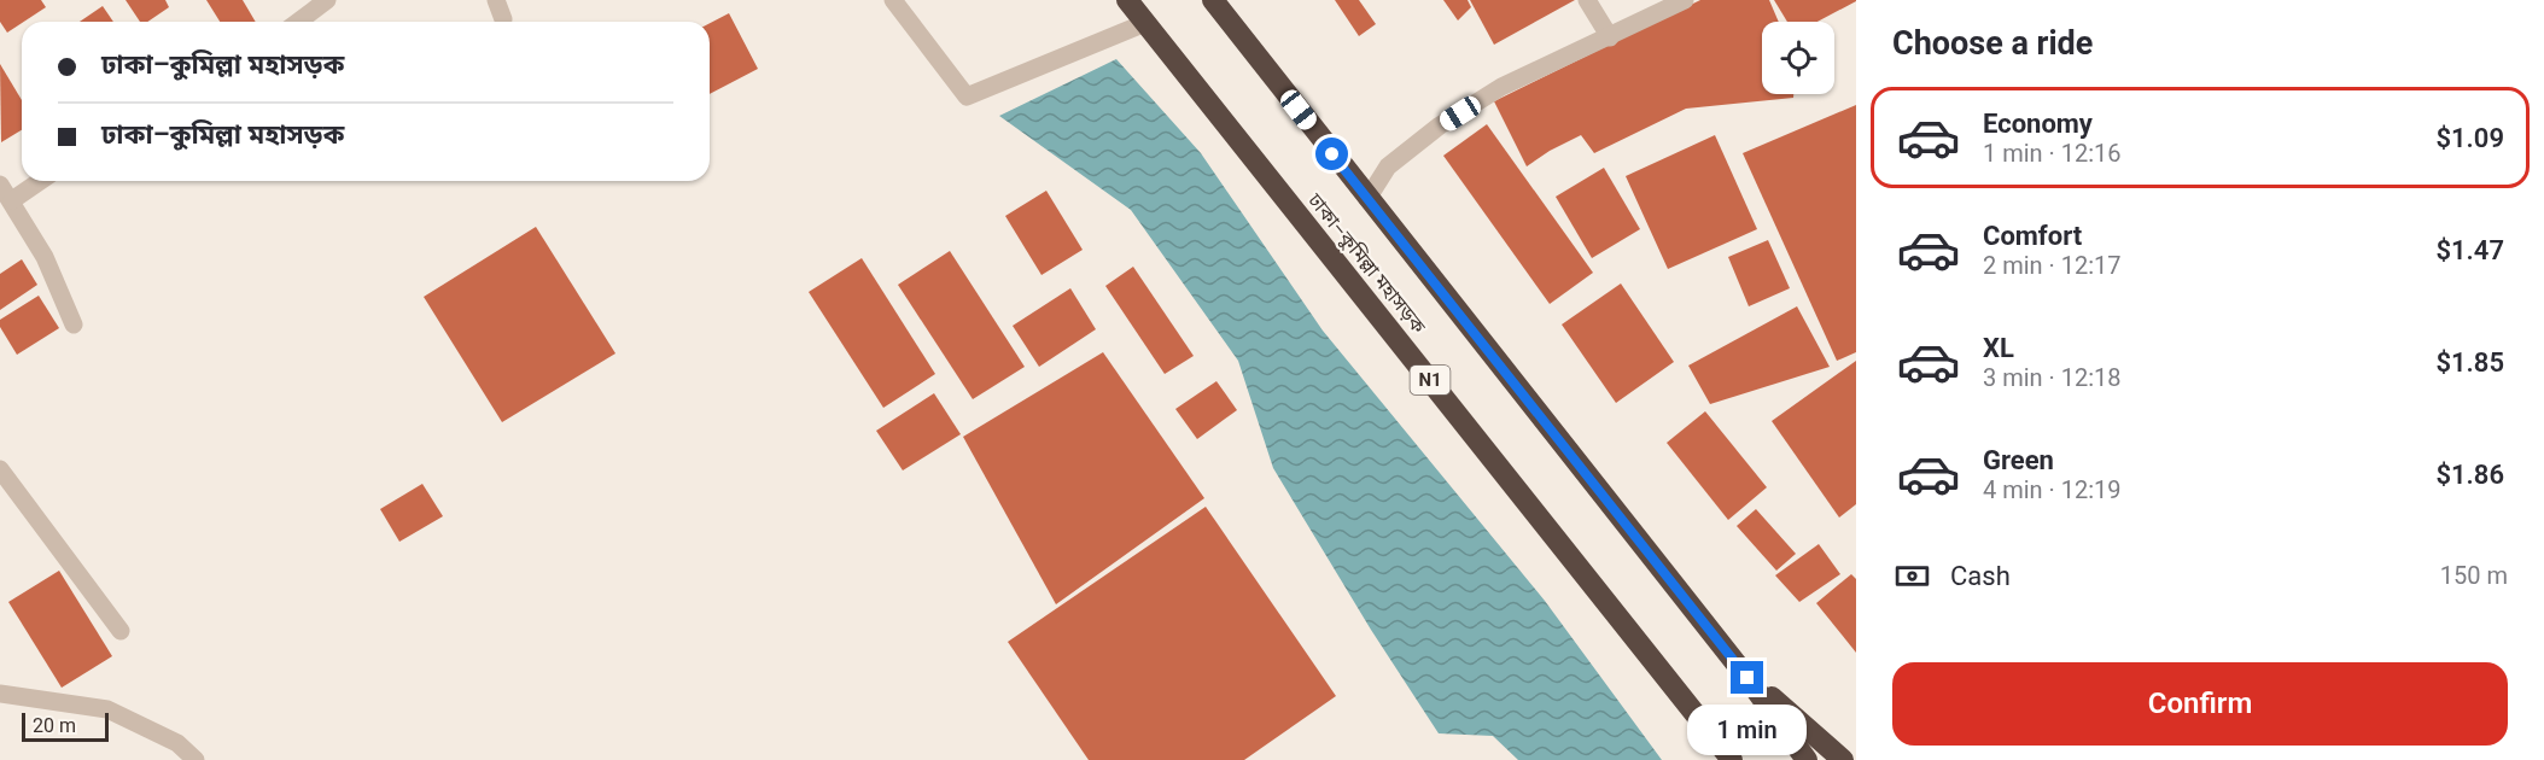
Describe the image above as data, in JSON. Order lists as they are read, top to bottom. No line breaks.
{"streets":{"highway":["ঢাকা–কুমিল্লা মহাসড়ক","N1"]},"scale_bar":"20 m","page":{"heading":"Choose a ride","banner":["ঢাকা–কুমিল্লা মহাসড়ক","ঢাকা–কুমিল্লা মহাসড়ক"],"list":[{"name":"Economy","note":"1 min · 12:16","value":"$1.09"},{"name":"Comfort","note":"2 min · 12:17","value":"$1.47"},{"name":"XL","note":"3 min · 12:18","value":"$1.85"},{"name":"Green","note":"4 min · 12:19","value":"$1.86"}],"pay":["Cash","150 m"],"buttons":"Confirm","bubble":"1 min","scale":"20 m"}}
